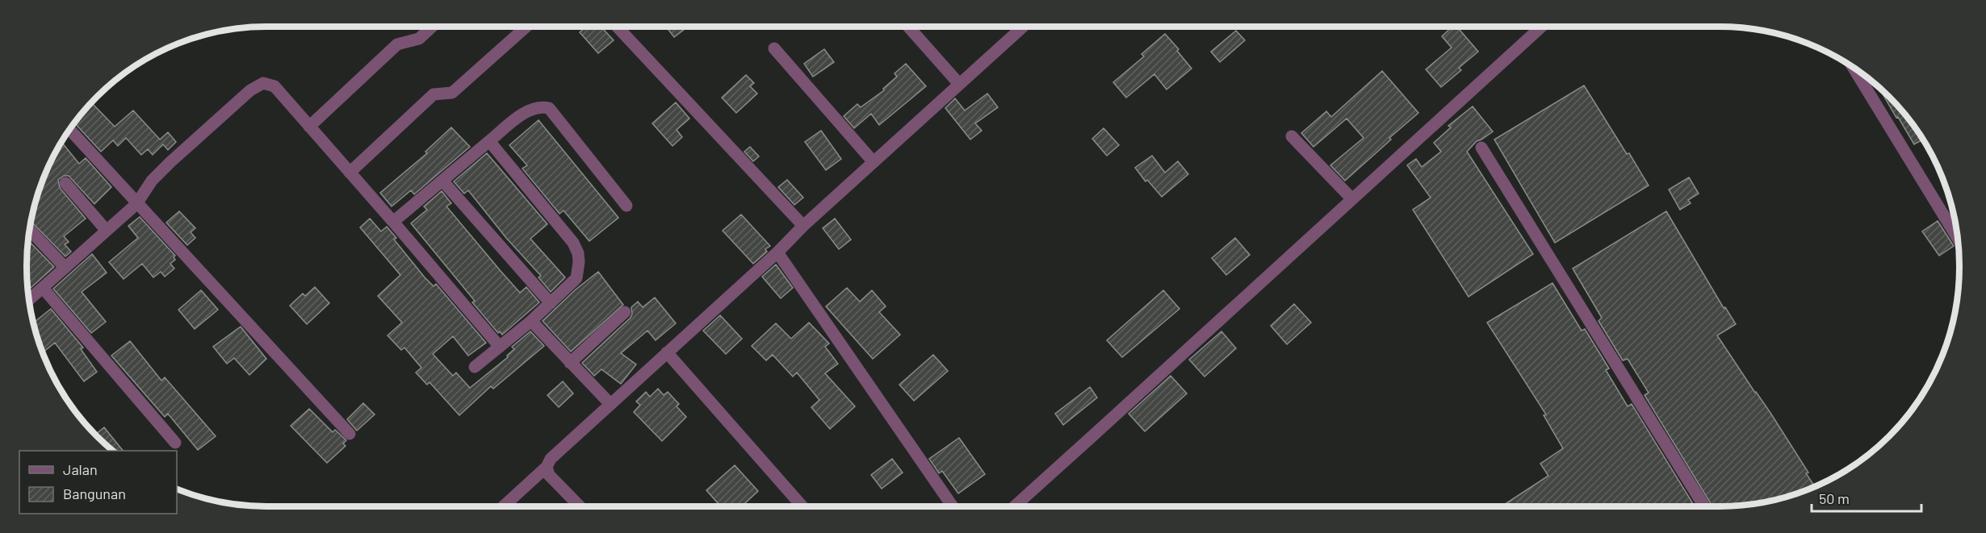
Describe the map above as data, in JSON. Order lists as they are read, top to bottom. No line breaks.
{"legend":["Jalan","Bangunan"],"scale_bar":"50 m"}
